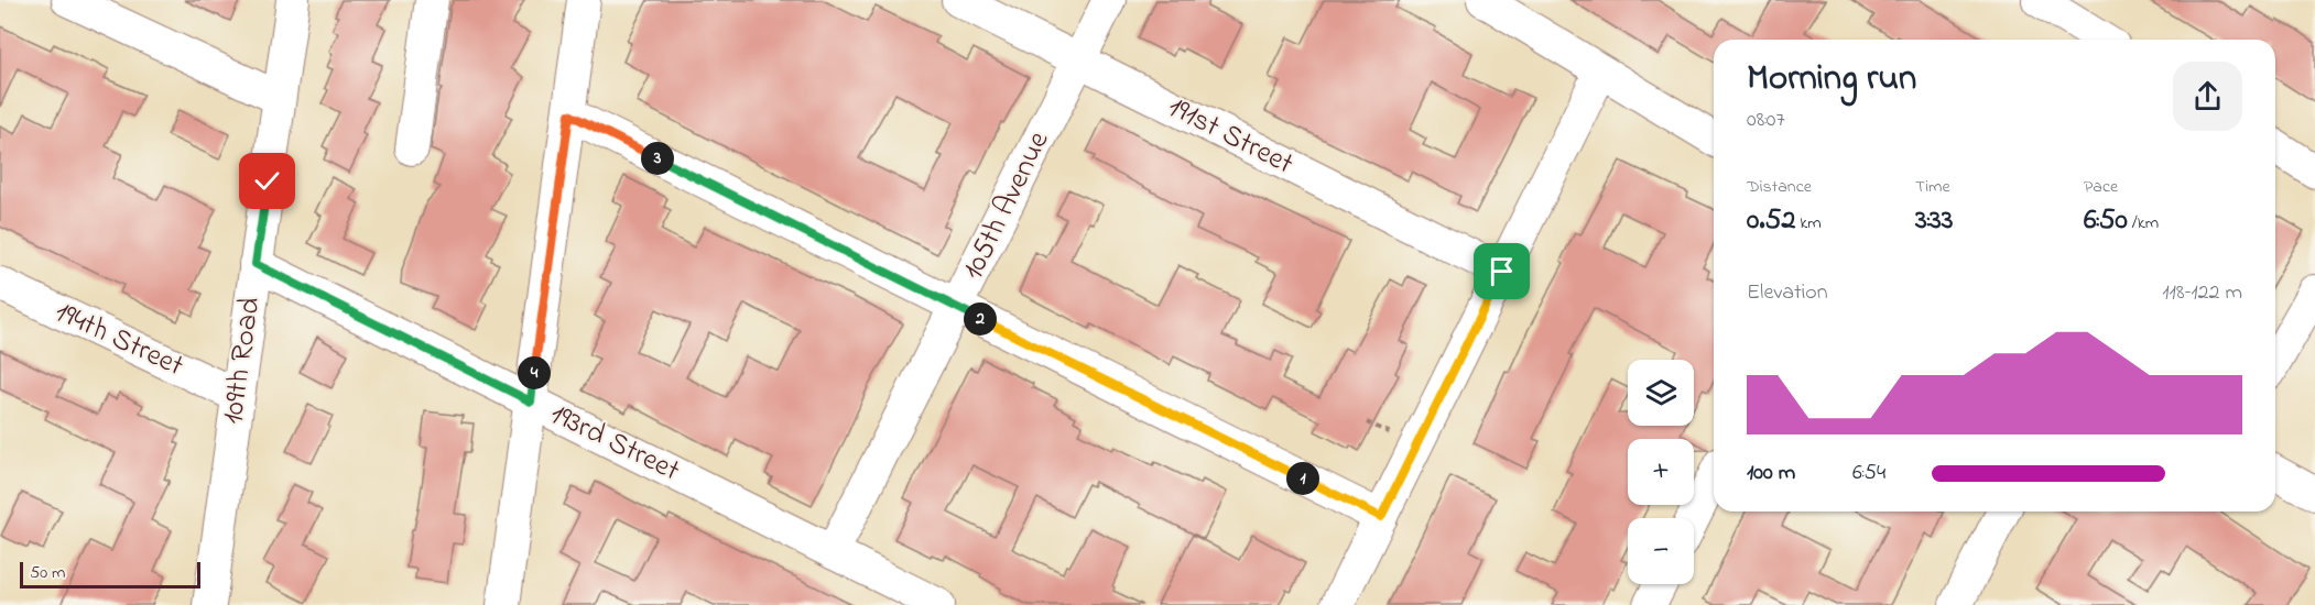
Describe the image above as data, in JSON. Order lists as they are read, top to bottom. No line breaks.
{"streets":{"street":["191st Street","105th Avenue","194th Street","109th Road","193rd Street"]},"crossings":[["191st Street","105th Avenue"],["105th Avenue","193rd Street"],["194th Street","109th Road"],["109th Road","193rd Street"]],"scale_bar":"50 m","page":{"heading":["Morning run","08:07"],"pins":["3","2","4","1"],"stats":[["Distance","0.52 km"],["Time","3:33"],["Pace","6:50 /km"]],"chart":["Elevation","118–122 m"],"map_buttons":["+","−"],"list":[{"name":"100 m","note":"6:54"}],"scale":"50 m"}}
